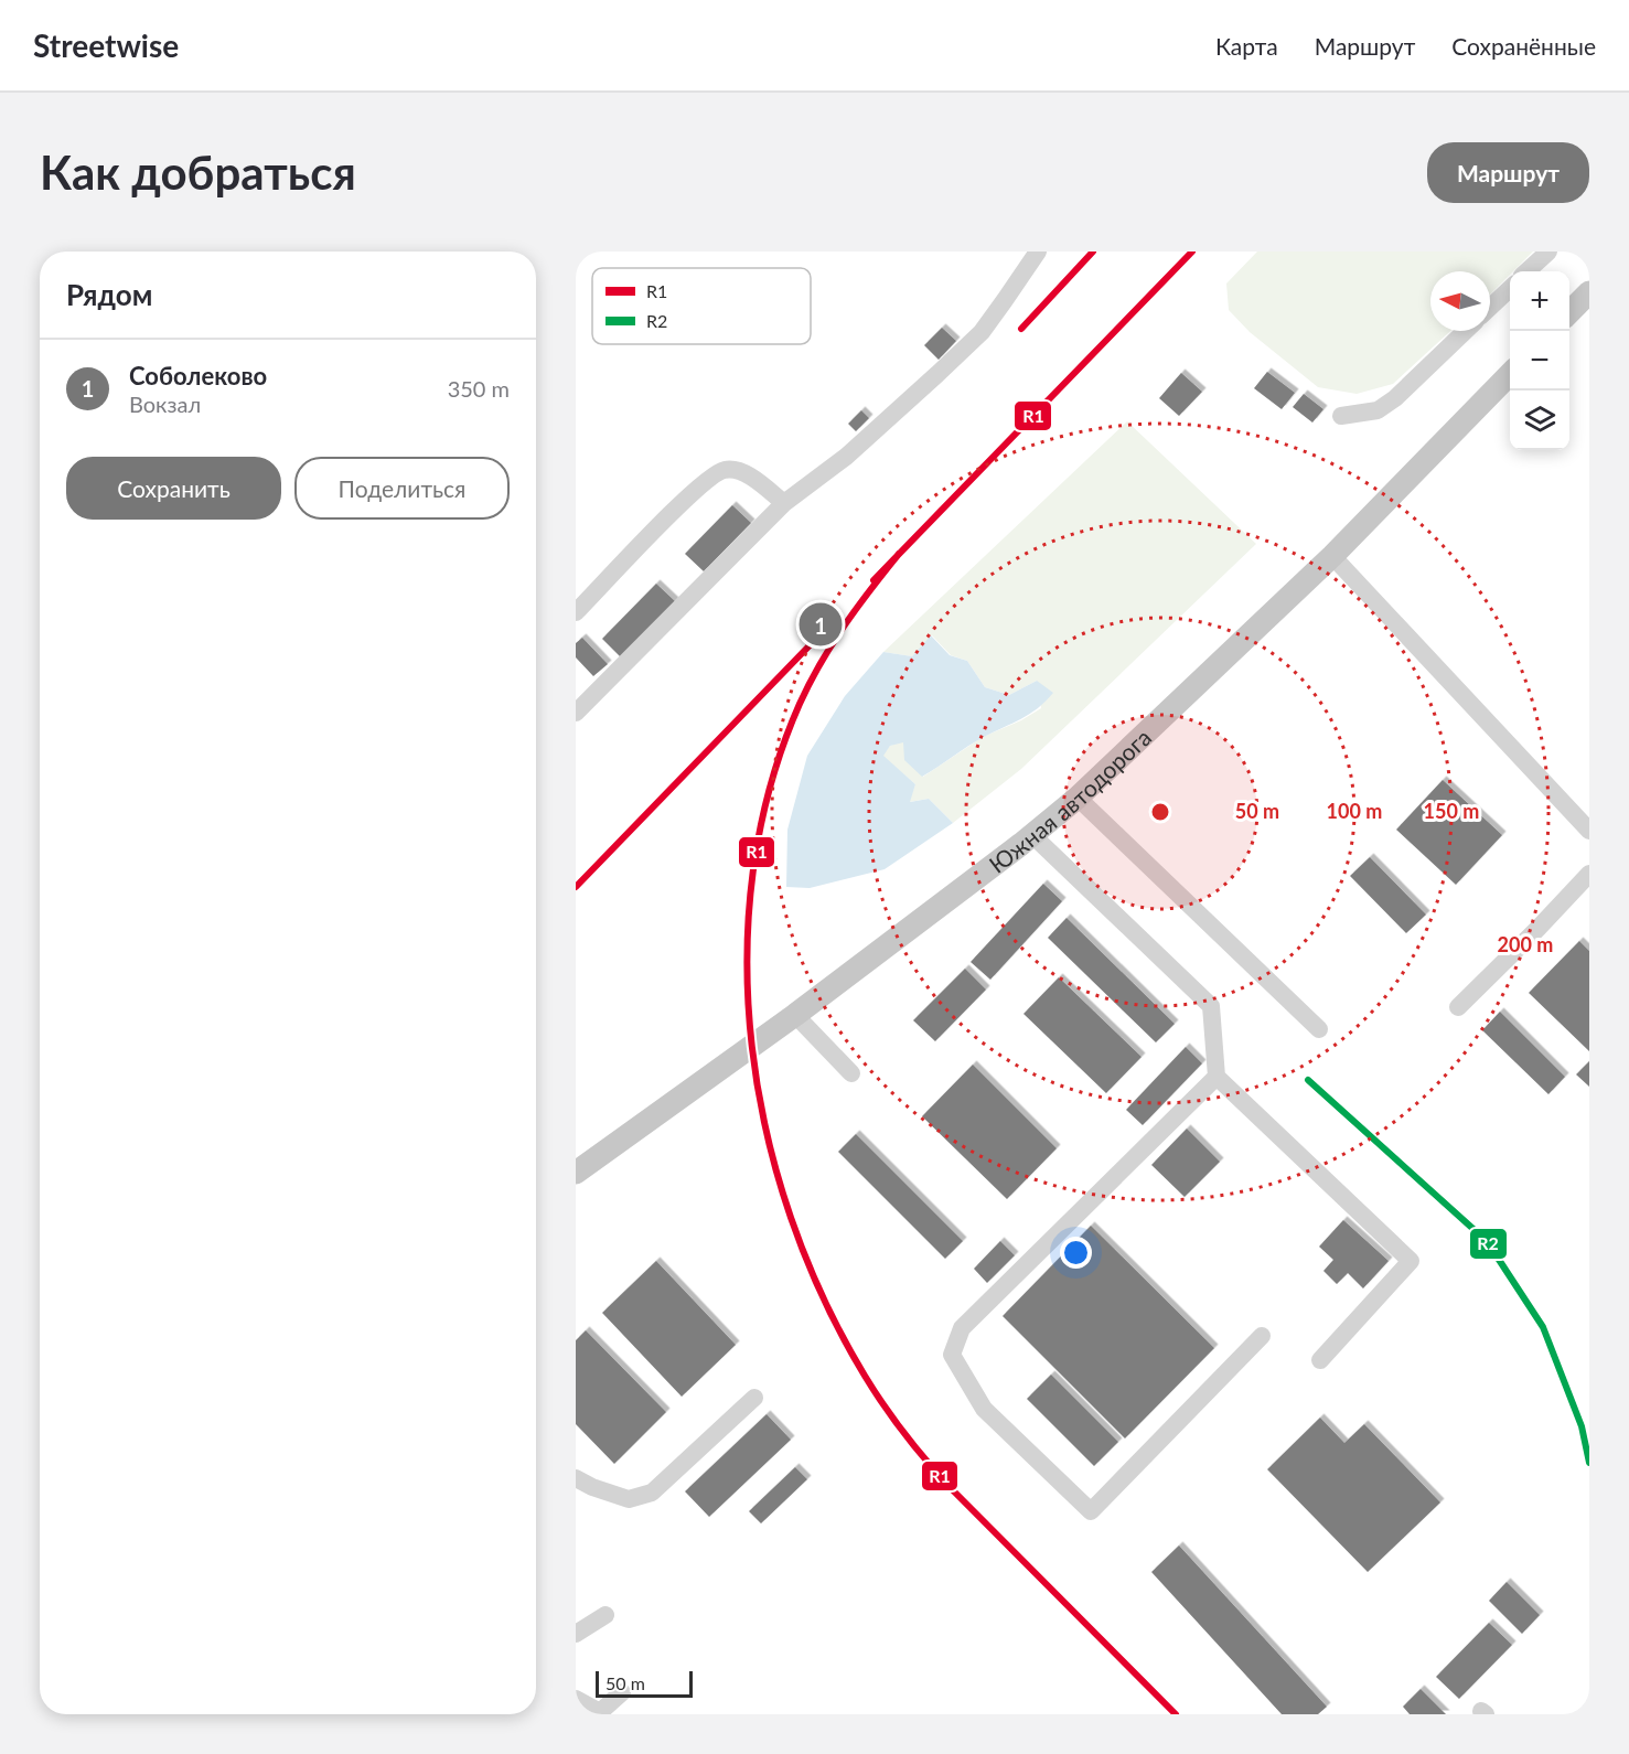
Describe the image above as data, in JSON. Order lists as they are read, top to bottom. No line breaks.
{"streets":{"main road":["Южная автодорога"]},"lines":["transit line R1","transit line R2"],"legend":["R1","R2"],"scale_bar":"50 m","north":"left","page":{"header":"Streetwise","nav":["Карта","Маршрут","Сохранённые"],"buttons":["Маршрут",["Сохранить","Поделиться"]],"title":"Как добраться","heading":"Рядом","map_buttons":["+","−"],"list":[{"mark":"1","name":"Соболеково","note":"Вокзал","value":"350 m"}],"pins":"1","scale":"50 m"},"rings":["50 m","100 m","150 m","200 m"]}
